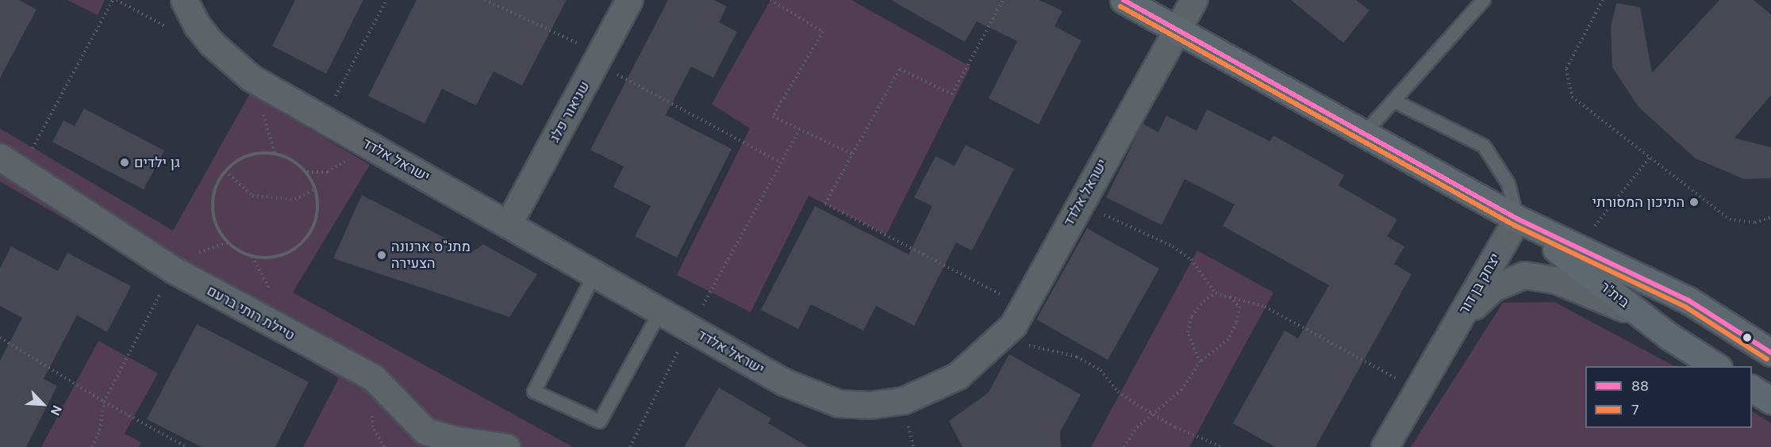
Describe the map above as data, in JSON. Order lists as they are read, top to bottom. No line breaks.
{"streets":{"street":["שניאור פלג","ישראל אלדד","יצחק בן דור","בית\"ר","טיילת רותי ברעם"]},"crossings":[["שניאור פלג","ישראל אלדד"],["ישראל אלדד","בית\"ר"],["יצחק בן דור","בית\"ר"]],"places":["גן ילדים","התיכון המסורתי","מתנ\"ס ארנונה הצעירה"],"lines":["transit line 88","transit line 7"],"legend":["88","7"],"north":"bottom right"}
